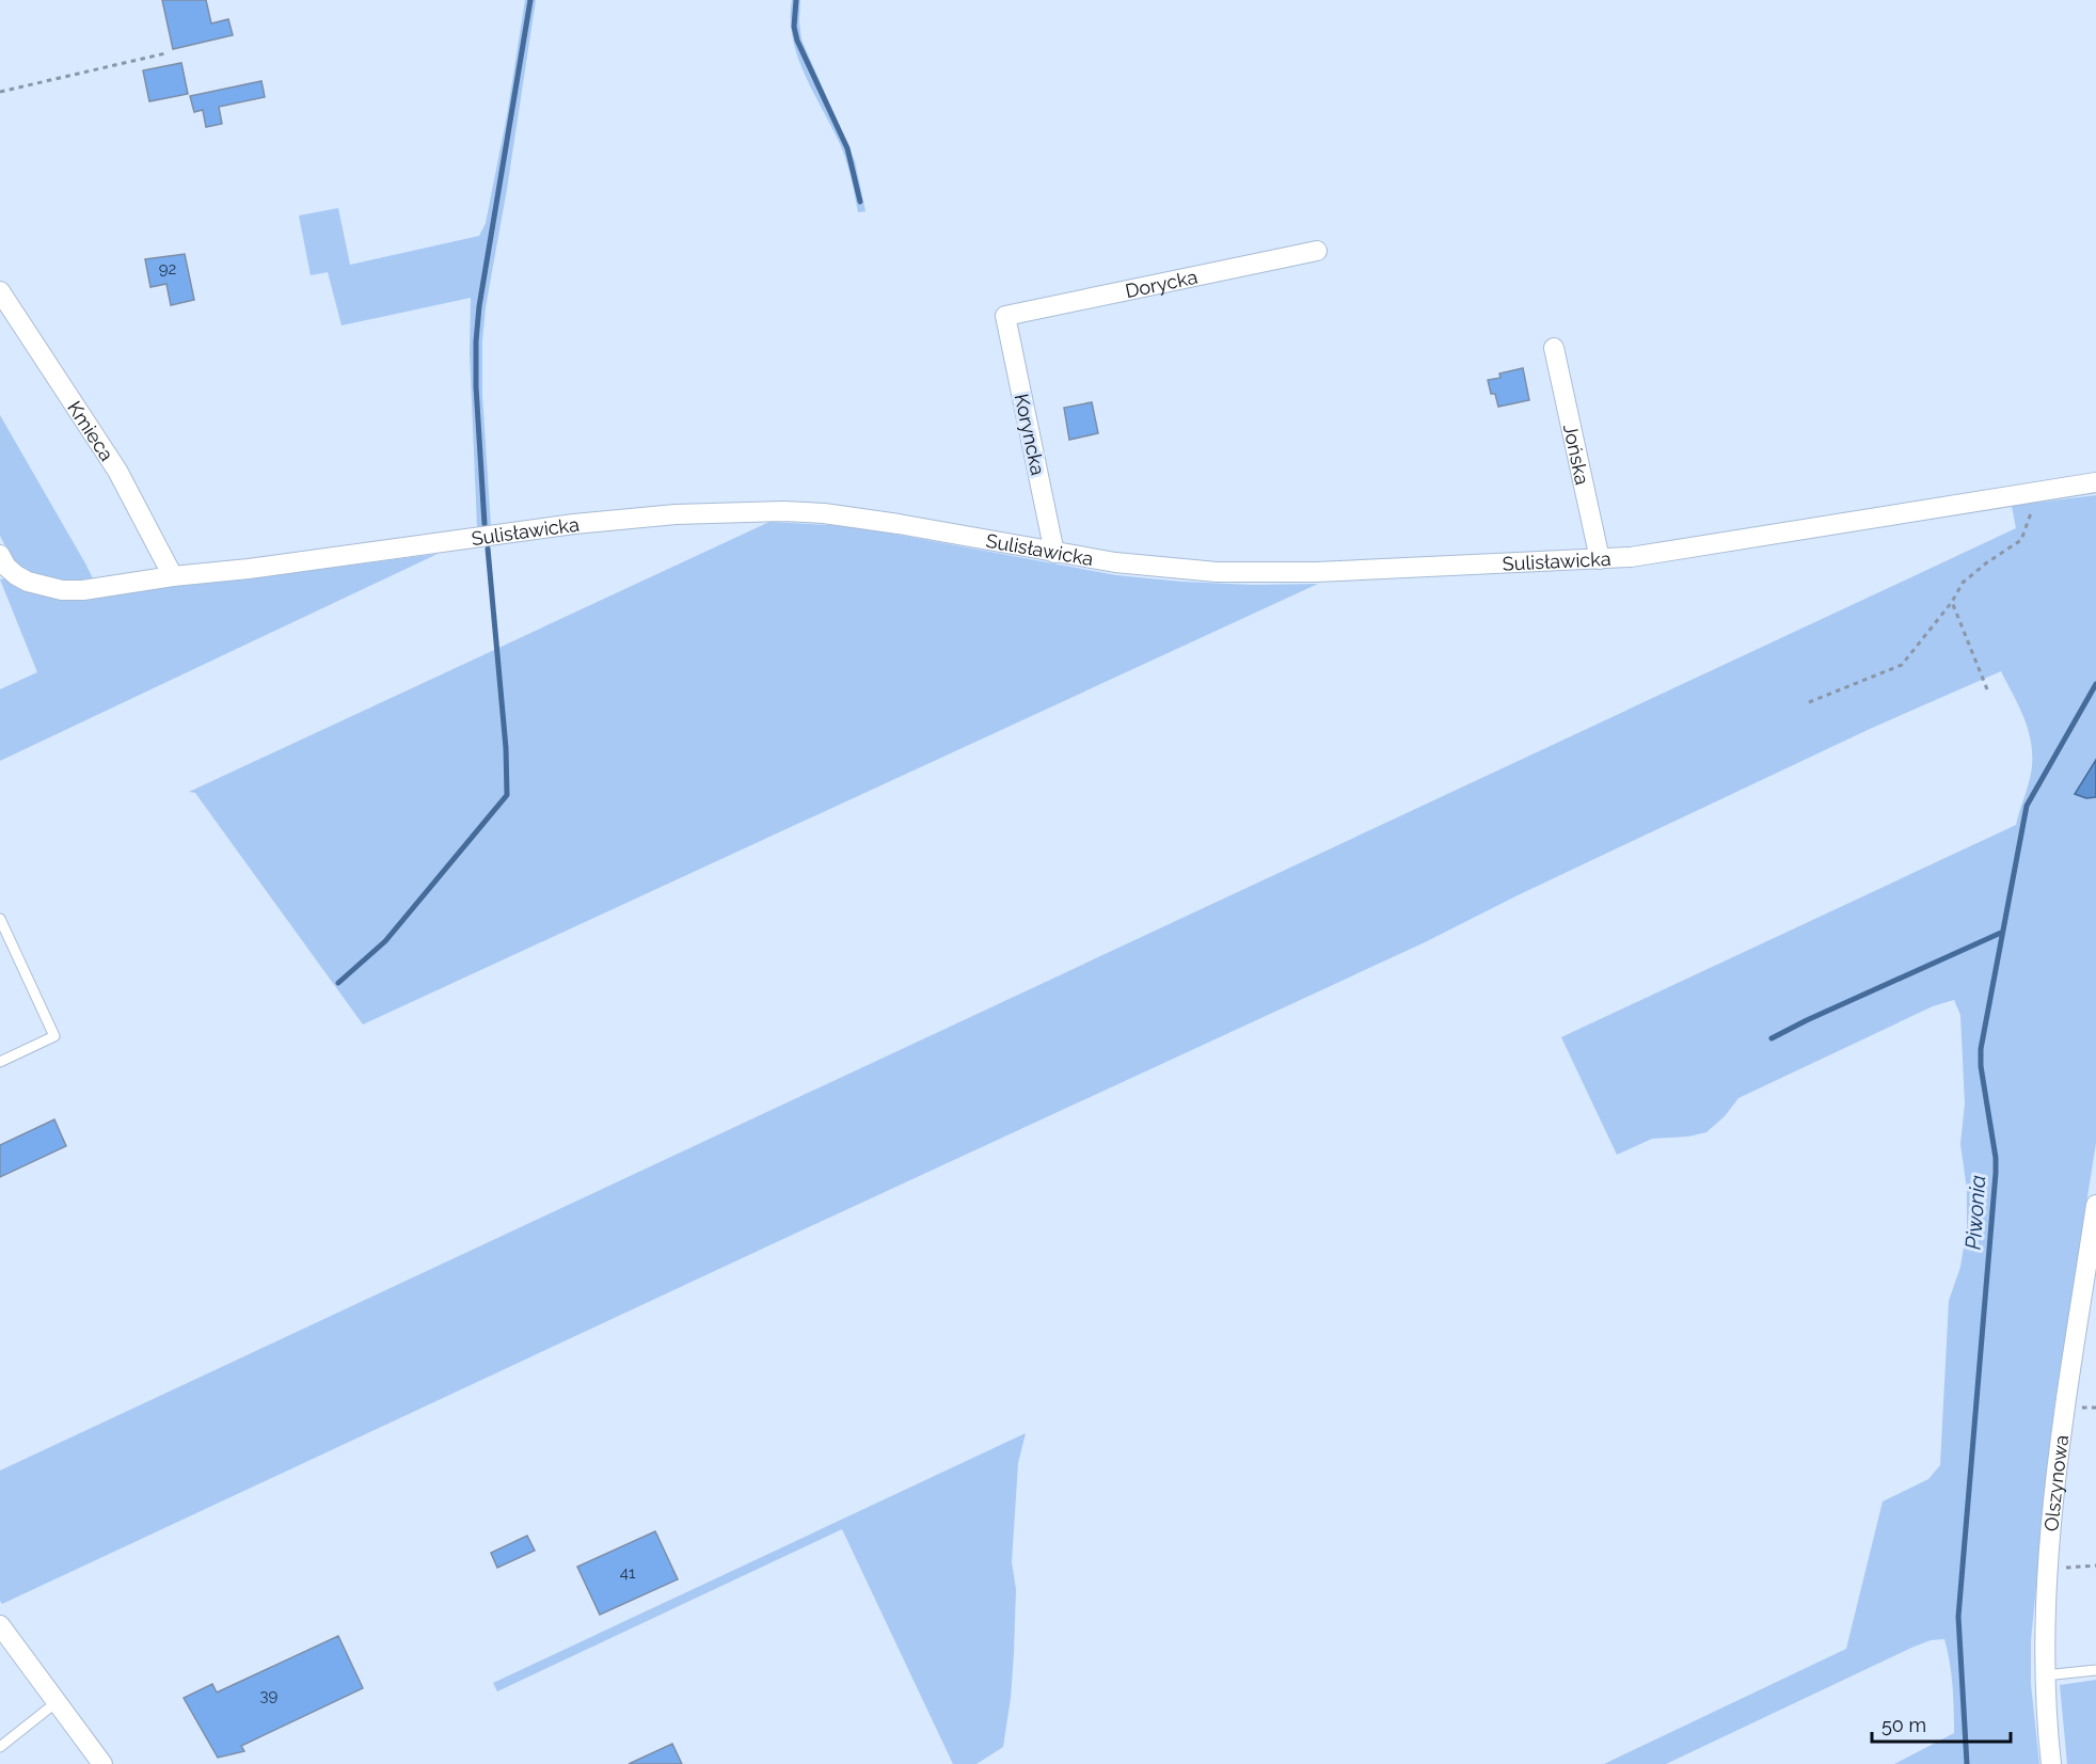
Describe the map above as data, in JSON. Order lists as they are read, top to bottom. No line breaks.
{"streets":{"street":["Dorycka","Kmieca","Koryncka","Jońska","Sulisławicka","Olszynowa"]},"crossings":[["Dorycka","Koryncka"],["Kmieca","Sulisławicka"],["Koryncka","Sulisławicka"],["Jońska","Sulisławicka"]],"water":["Piwonia"],"house_numbers":["92","41","39"],"scale_bar":"50 m"}
